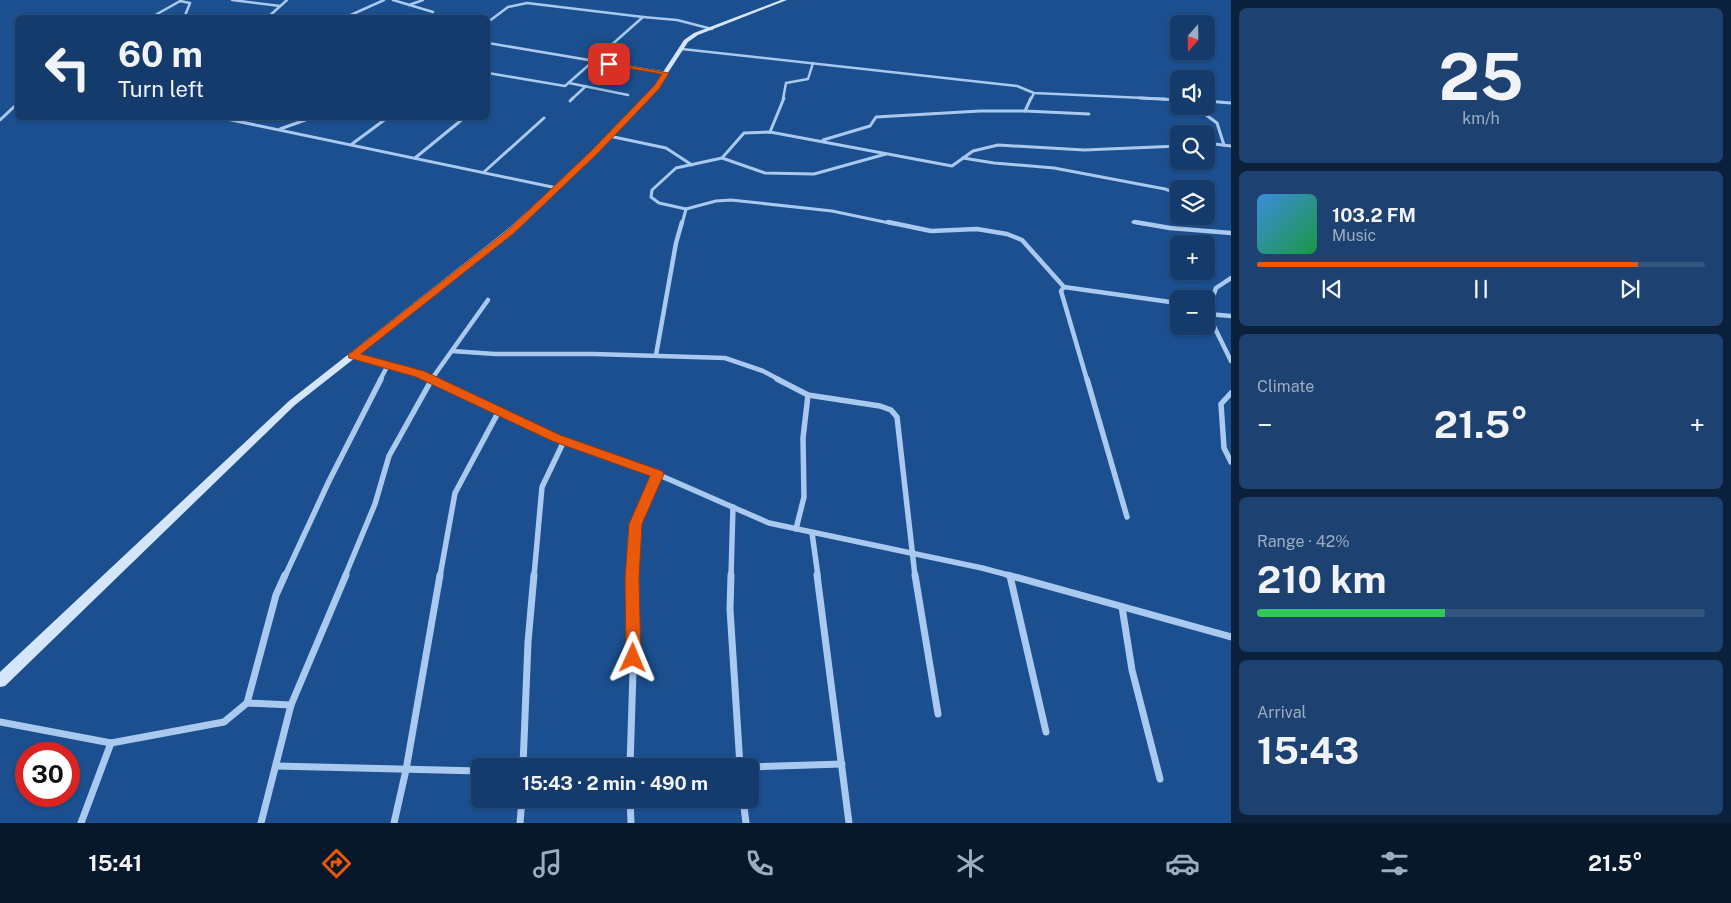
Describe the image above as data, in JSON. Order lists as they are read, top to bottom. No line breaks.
{"north":"bottom","page":{"tile":[["25","km/h"],"Climate",["Range · 42%","210 km"],["Arrival","15:43"]],"map_buttons":["+","−"],"turn":["60 m","Turn left"],"song":["103.2 FM","Music"],"heat":["−","21.5°","+"],"limit":"30","trip":"15:43 · 2 min · 490 m","tabs":["15:41","21.5°"]}}
